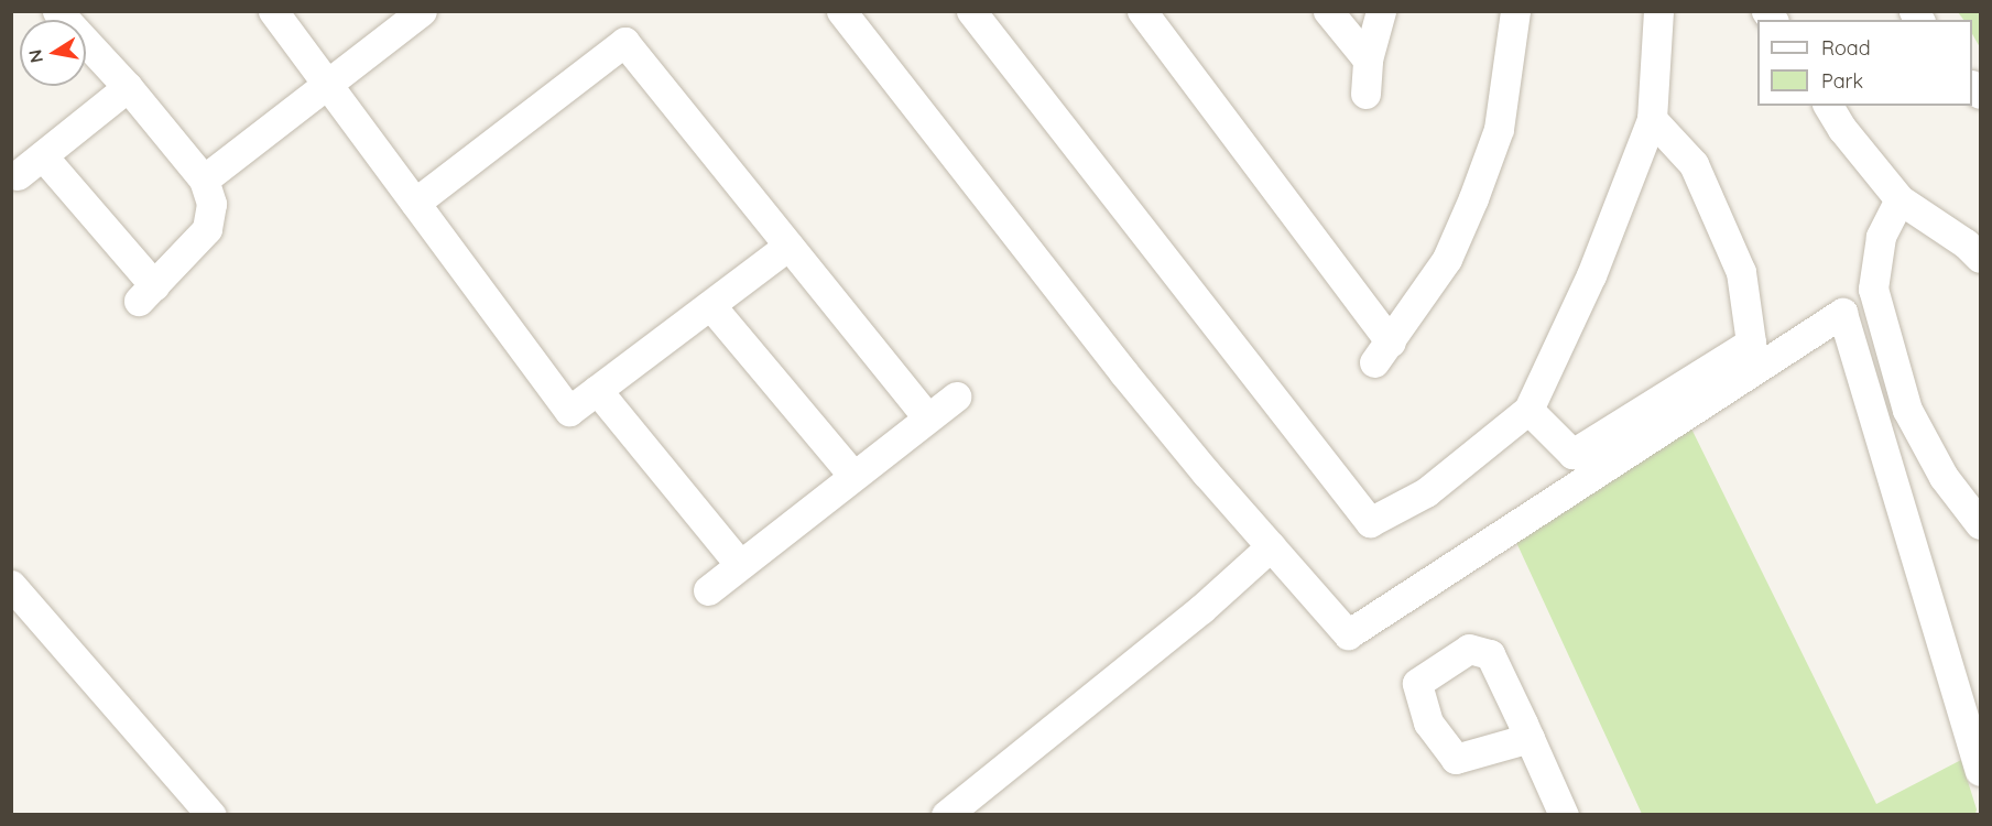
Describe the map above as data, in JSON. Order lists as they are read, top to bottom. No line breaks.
{"legend":["Road","Park"],"north":"left"}
